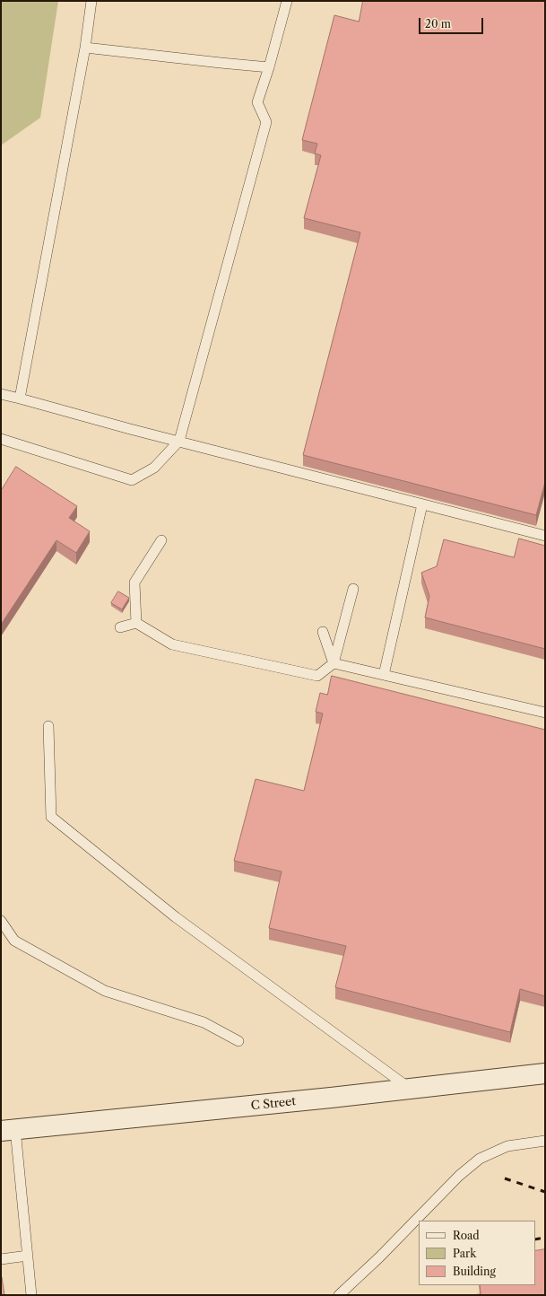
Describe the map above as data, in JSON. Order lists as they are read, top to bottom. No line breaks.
{"streets":{"street":["C Street"]},"legend":["Road","Park","Building"],"scale_bar":"20 m"}
